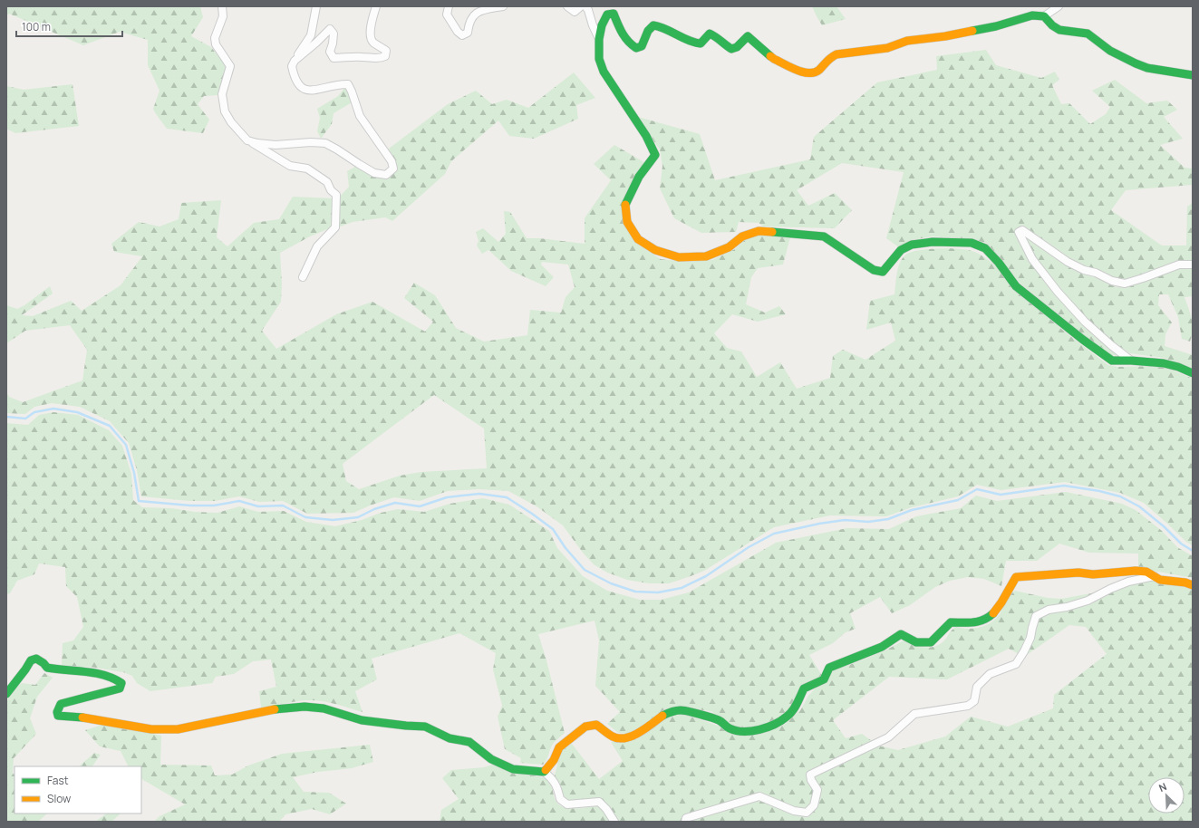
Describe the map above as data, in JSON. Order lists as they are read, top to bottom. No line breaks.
{"legend":["Fast","Slow"],"scale_bar":"100 m","north":"top left"}
